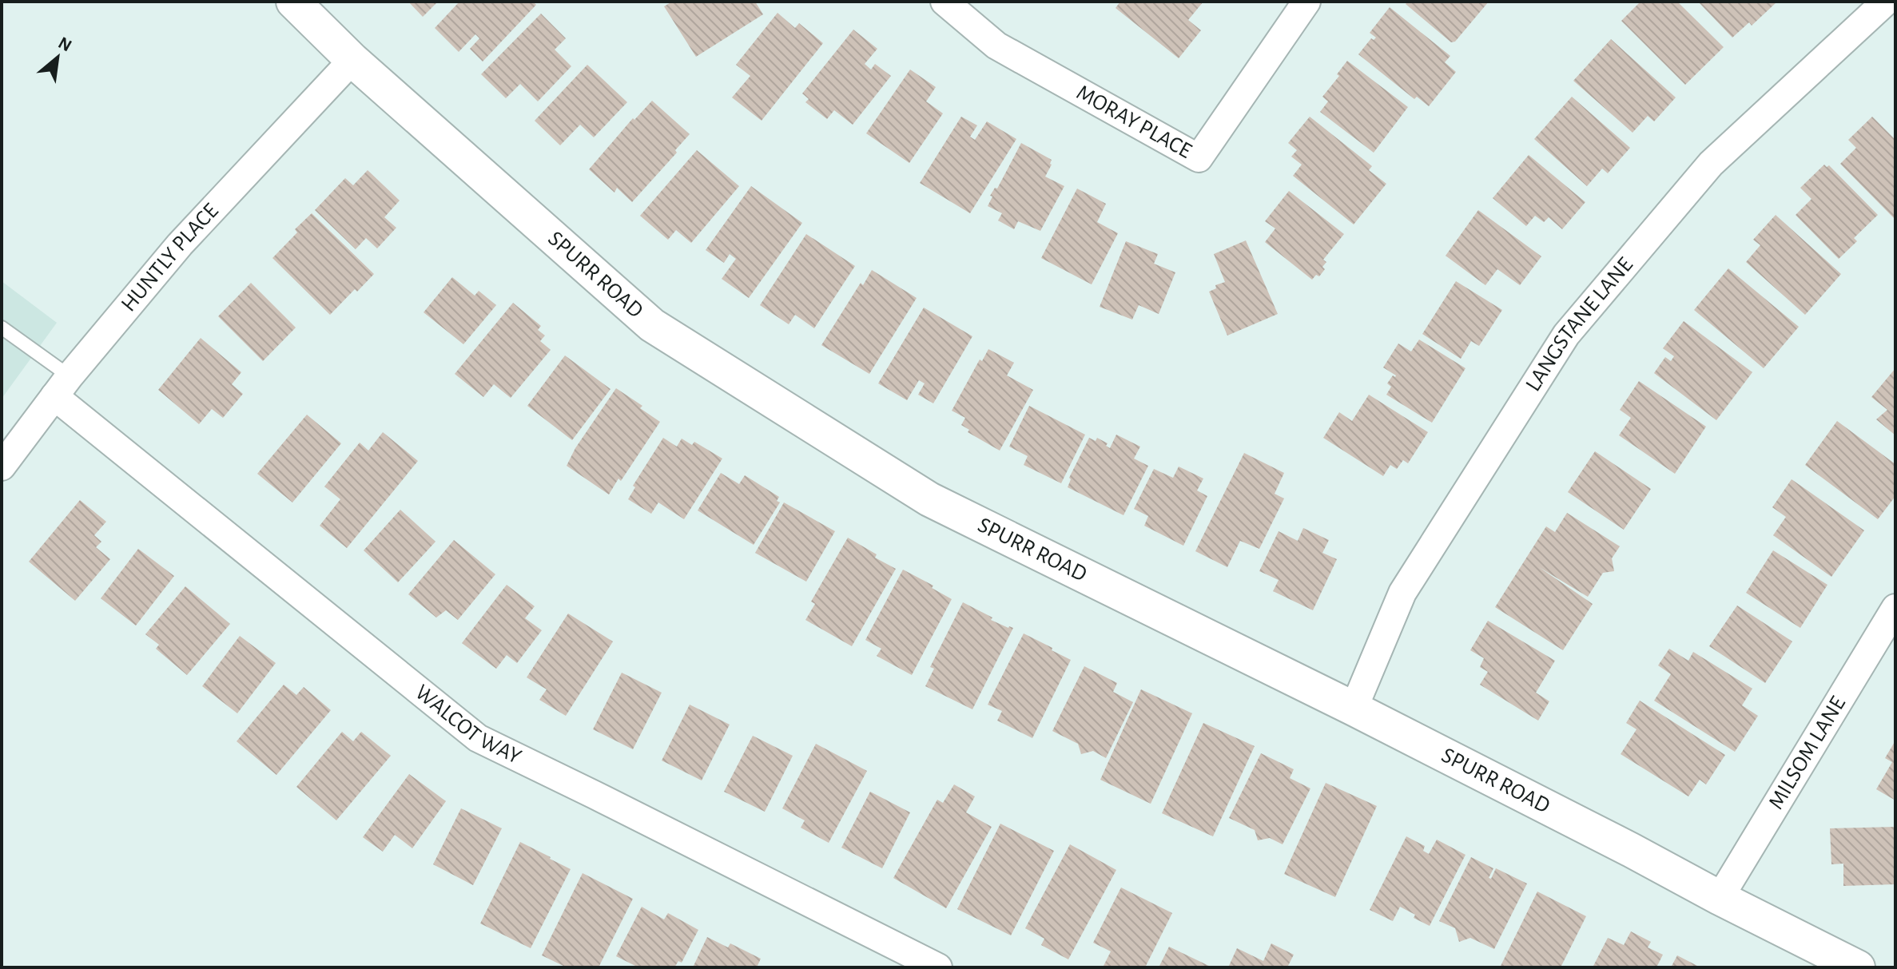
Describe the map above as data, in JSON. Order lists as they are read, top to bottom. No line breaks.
{"streets":{"street":["MORAY PLACE","HUNTLY PLACE","SPURR ROAD","LANGSTANE LANE","WALCOT WAY","MILSOM LANE"]},"crossings":[["HUNTLY PLACE","SPURR ROAD"],["HUNTLY PLACE","WALCOT WAY"],["SPURR ROAD","LANGSTANE LANE"],["SPURR ROAD","MILSOM LANE"]],"north":"top right"}
